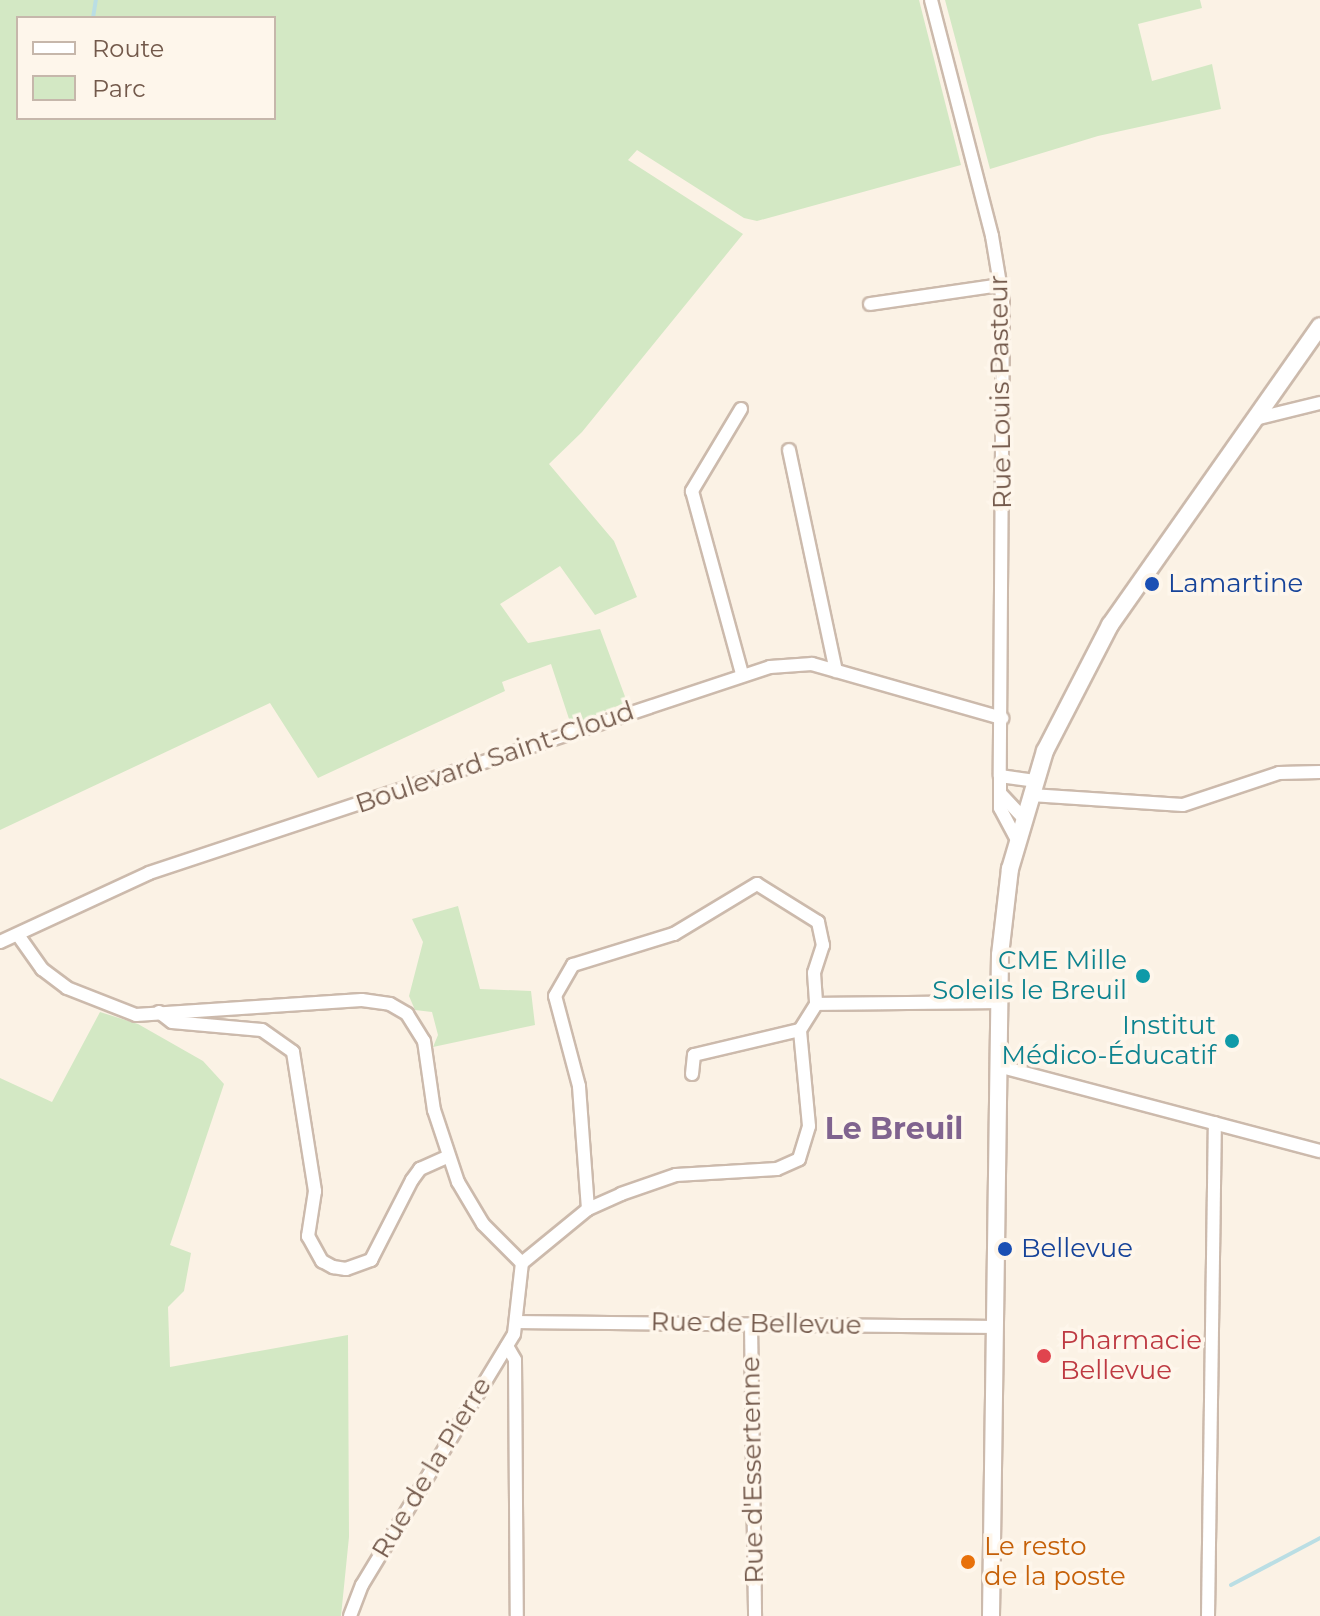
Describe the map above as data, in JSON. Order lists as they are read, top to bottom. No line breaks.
{"streets":{"street":["Rue Louis Pasteur","Boulevard Saint-Cloud","Rue de Bellevue","Rue de la Pierre","Rue d'Essertenne"]},"crossings":[["Rue Louis Pasteur","Boulevard Saint-Cloud"],["Rue de Bellevue","Rue de la Pierre"],["Rue de Bellevue","Rue d'Essertenne"]],"districts":["Le Breuil"],"places":["Lamartine","CME Mille Soleils le Breuil","Institut Médico-Éducatif","Bellevue","Pharmacie Bellevue","Le resto de la poste"],"legend":["Route","Parc"]}
